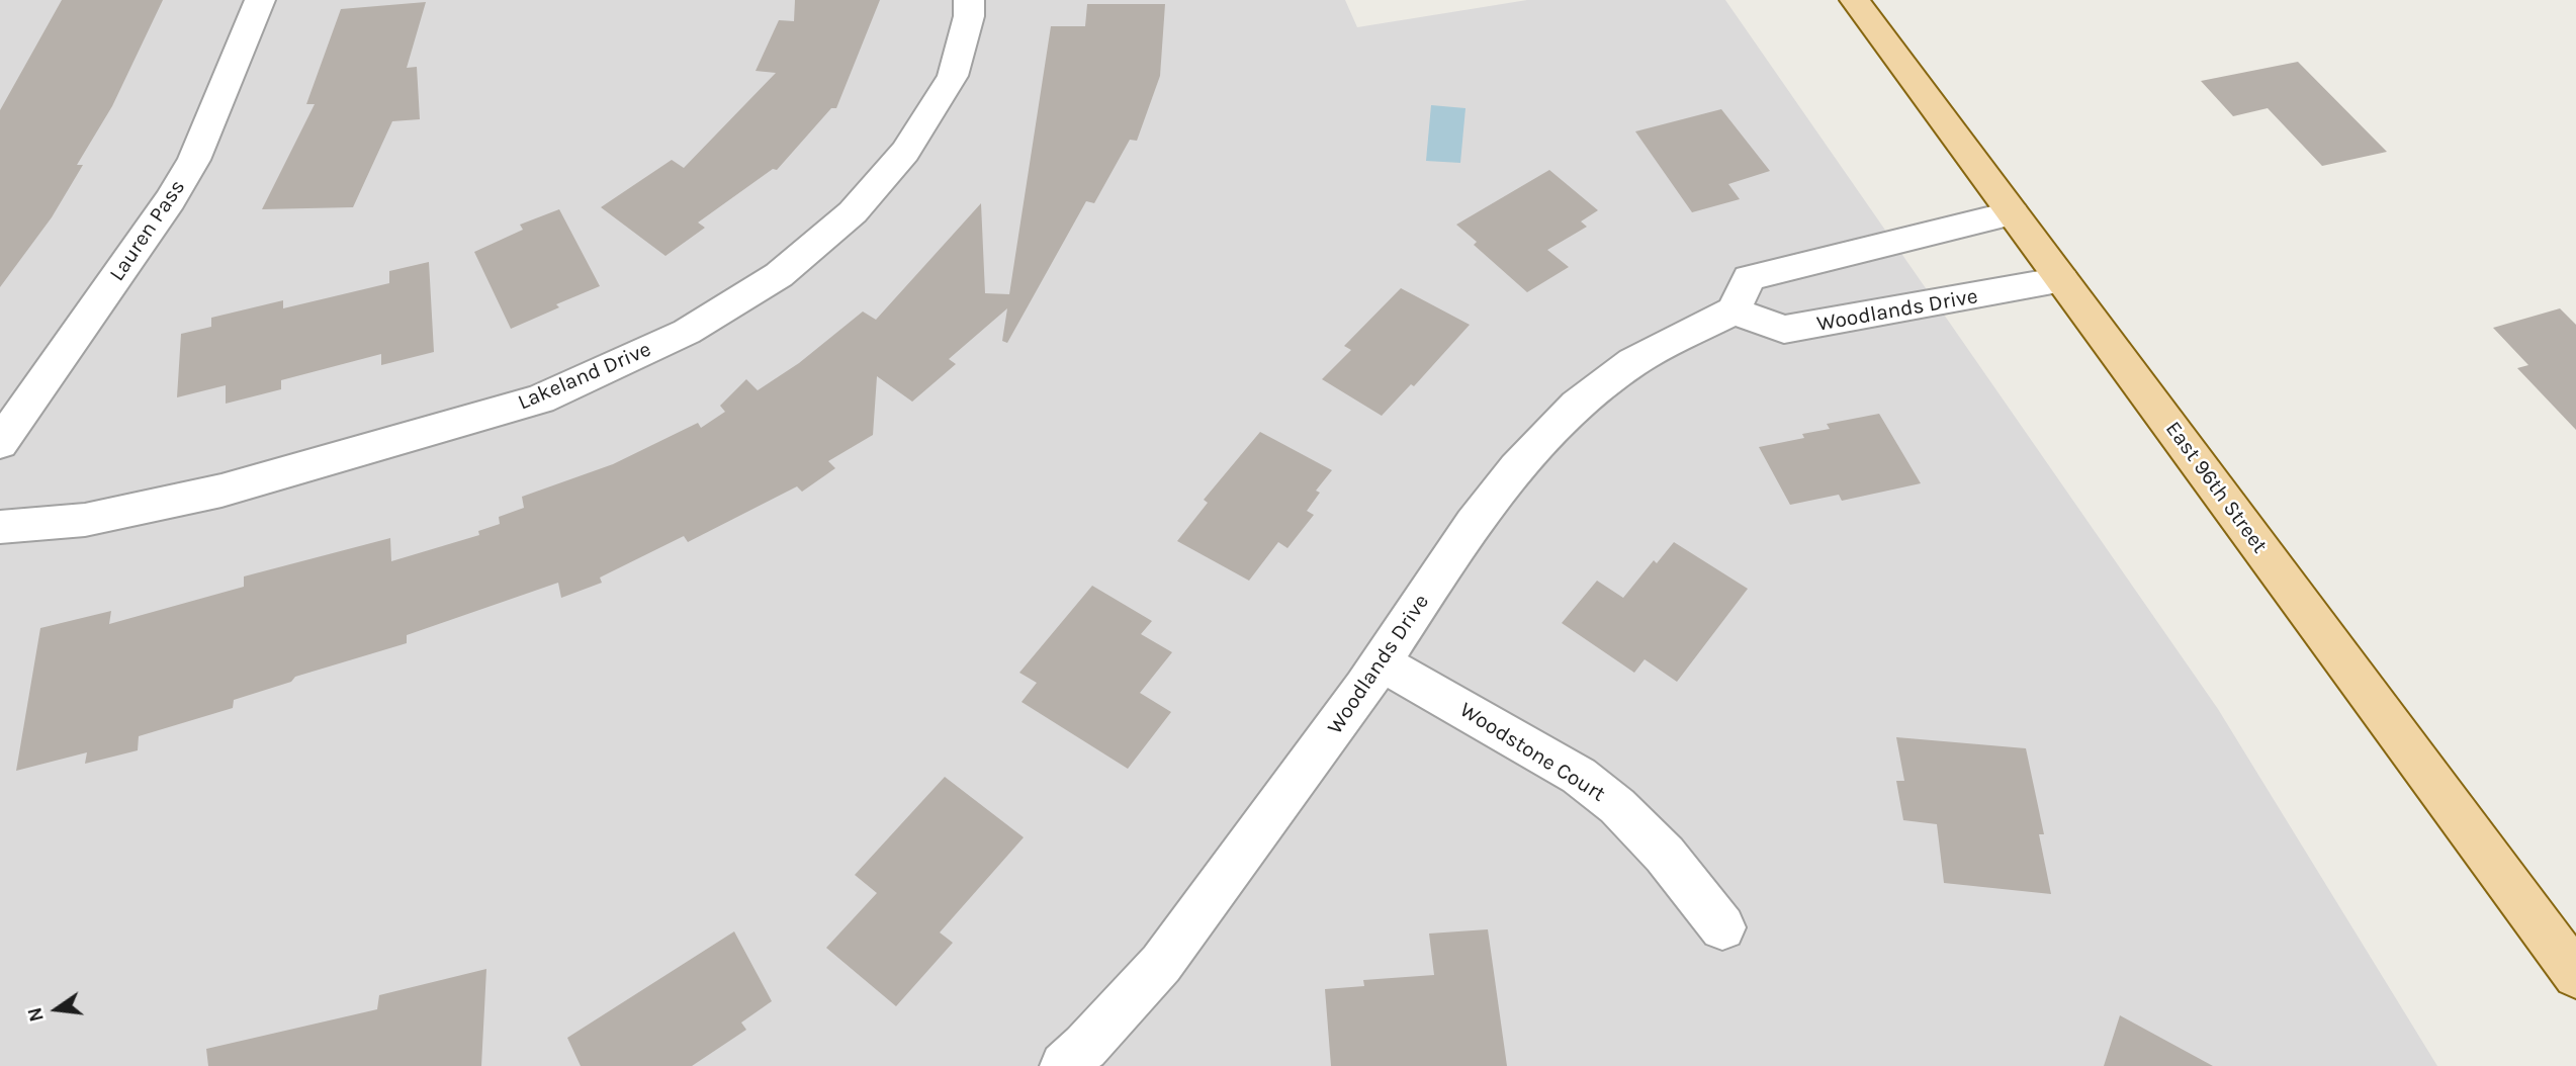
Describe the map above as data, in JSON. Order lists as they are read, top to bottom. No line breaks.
{"streets":{"main road":["East 96th Street"],"street":["Lauren Pass","Woodlands Drive","Lakeland Drive","Woodstone Court"]},"crossings":[["Woodlands Drive","East 96th Street"],["Woodlands Drive","Woodstone Court"]],"north":"left"}
